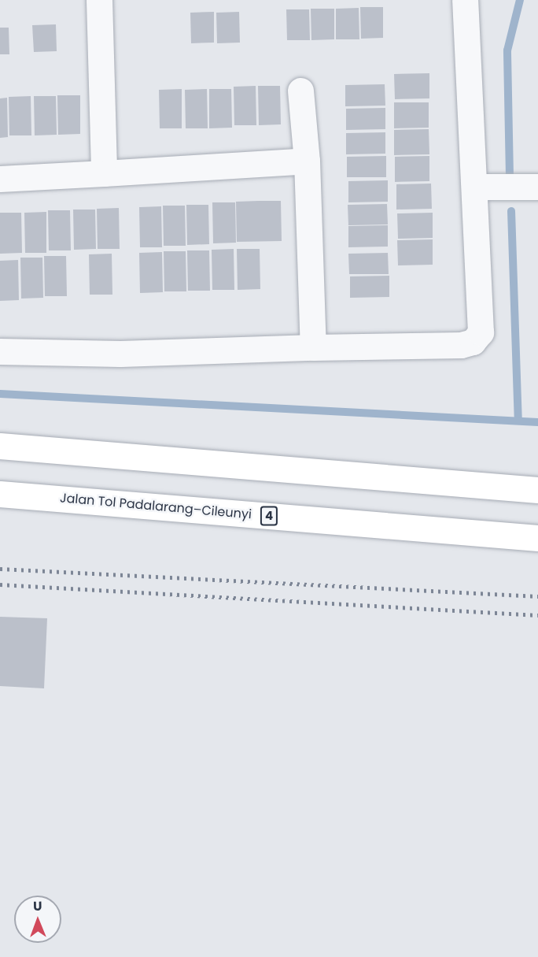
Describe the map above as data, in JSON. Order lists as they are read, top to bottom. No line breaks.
{"streets":{"highway":["Jalan Tol Padalarang–Cileunyi","4"]},"north":"top"}
